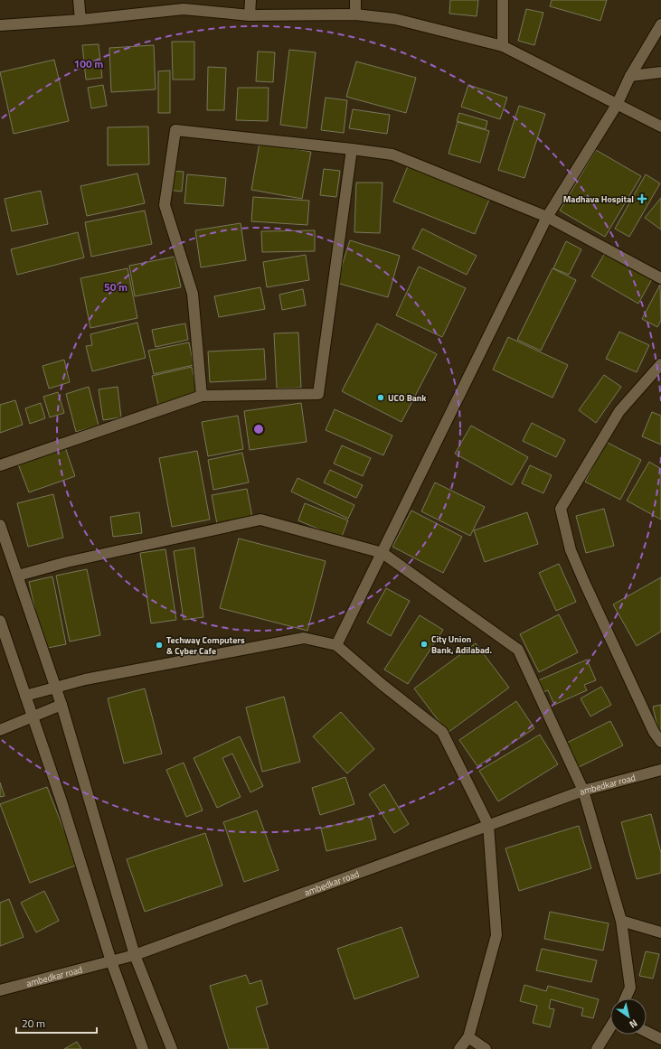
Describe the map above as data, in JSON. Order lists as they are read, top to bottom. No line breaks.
{"streets":{"street":["ambedkar road"]},"places":{"health":["Madhava Hospital"],"other":["UCO Bank","City Union Bank, Adilabad.","Techway Computers & Cyber Cafe"]},"scale_bar":"20 m","north":"bottom right","rings":["100 m","50 m"]}
